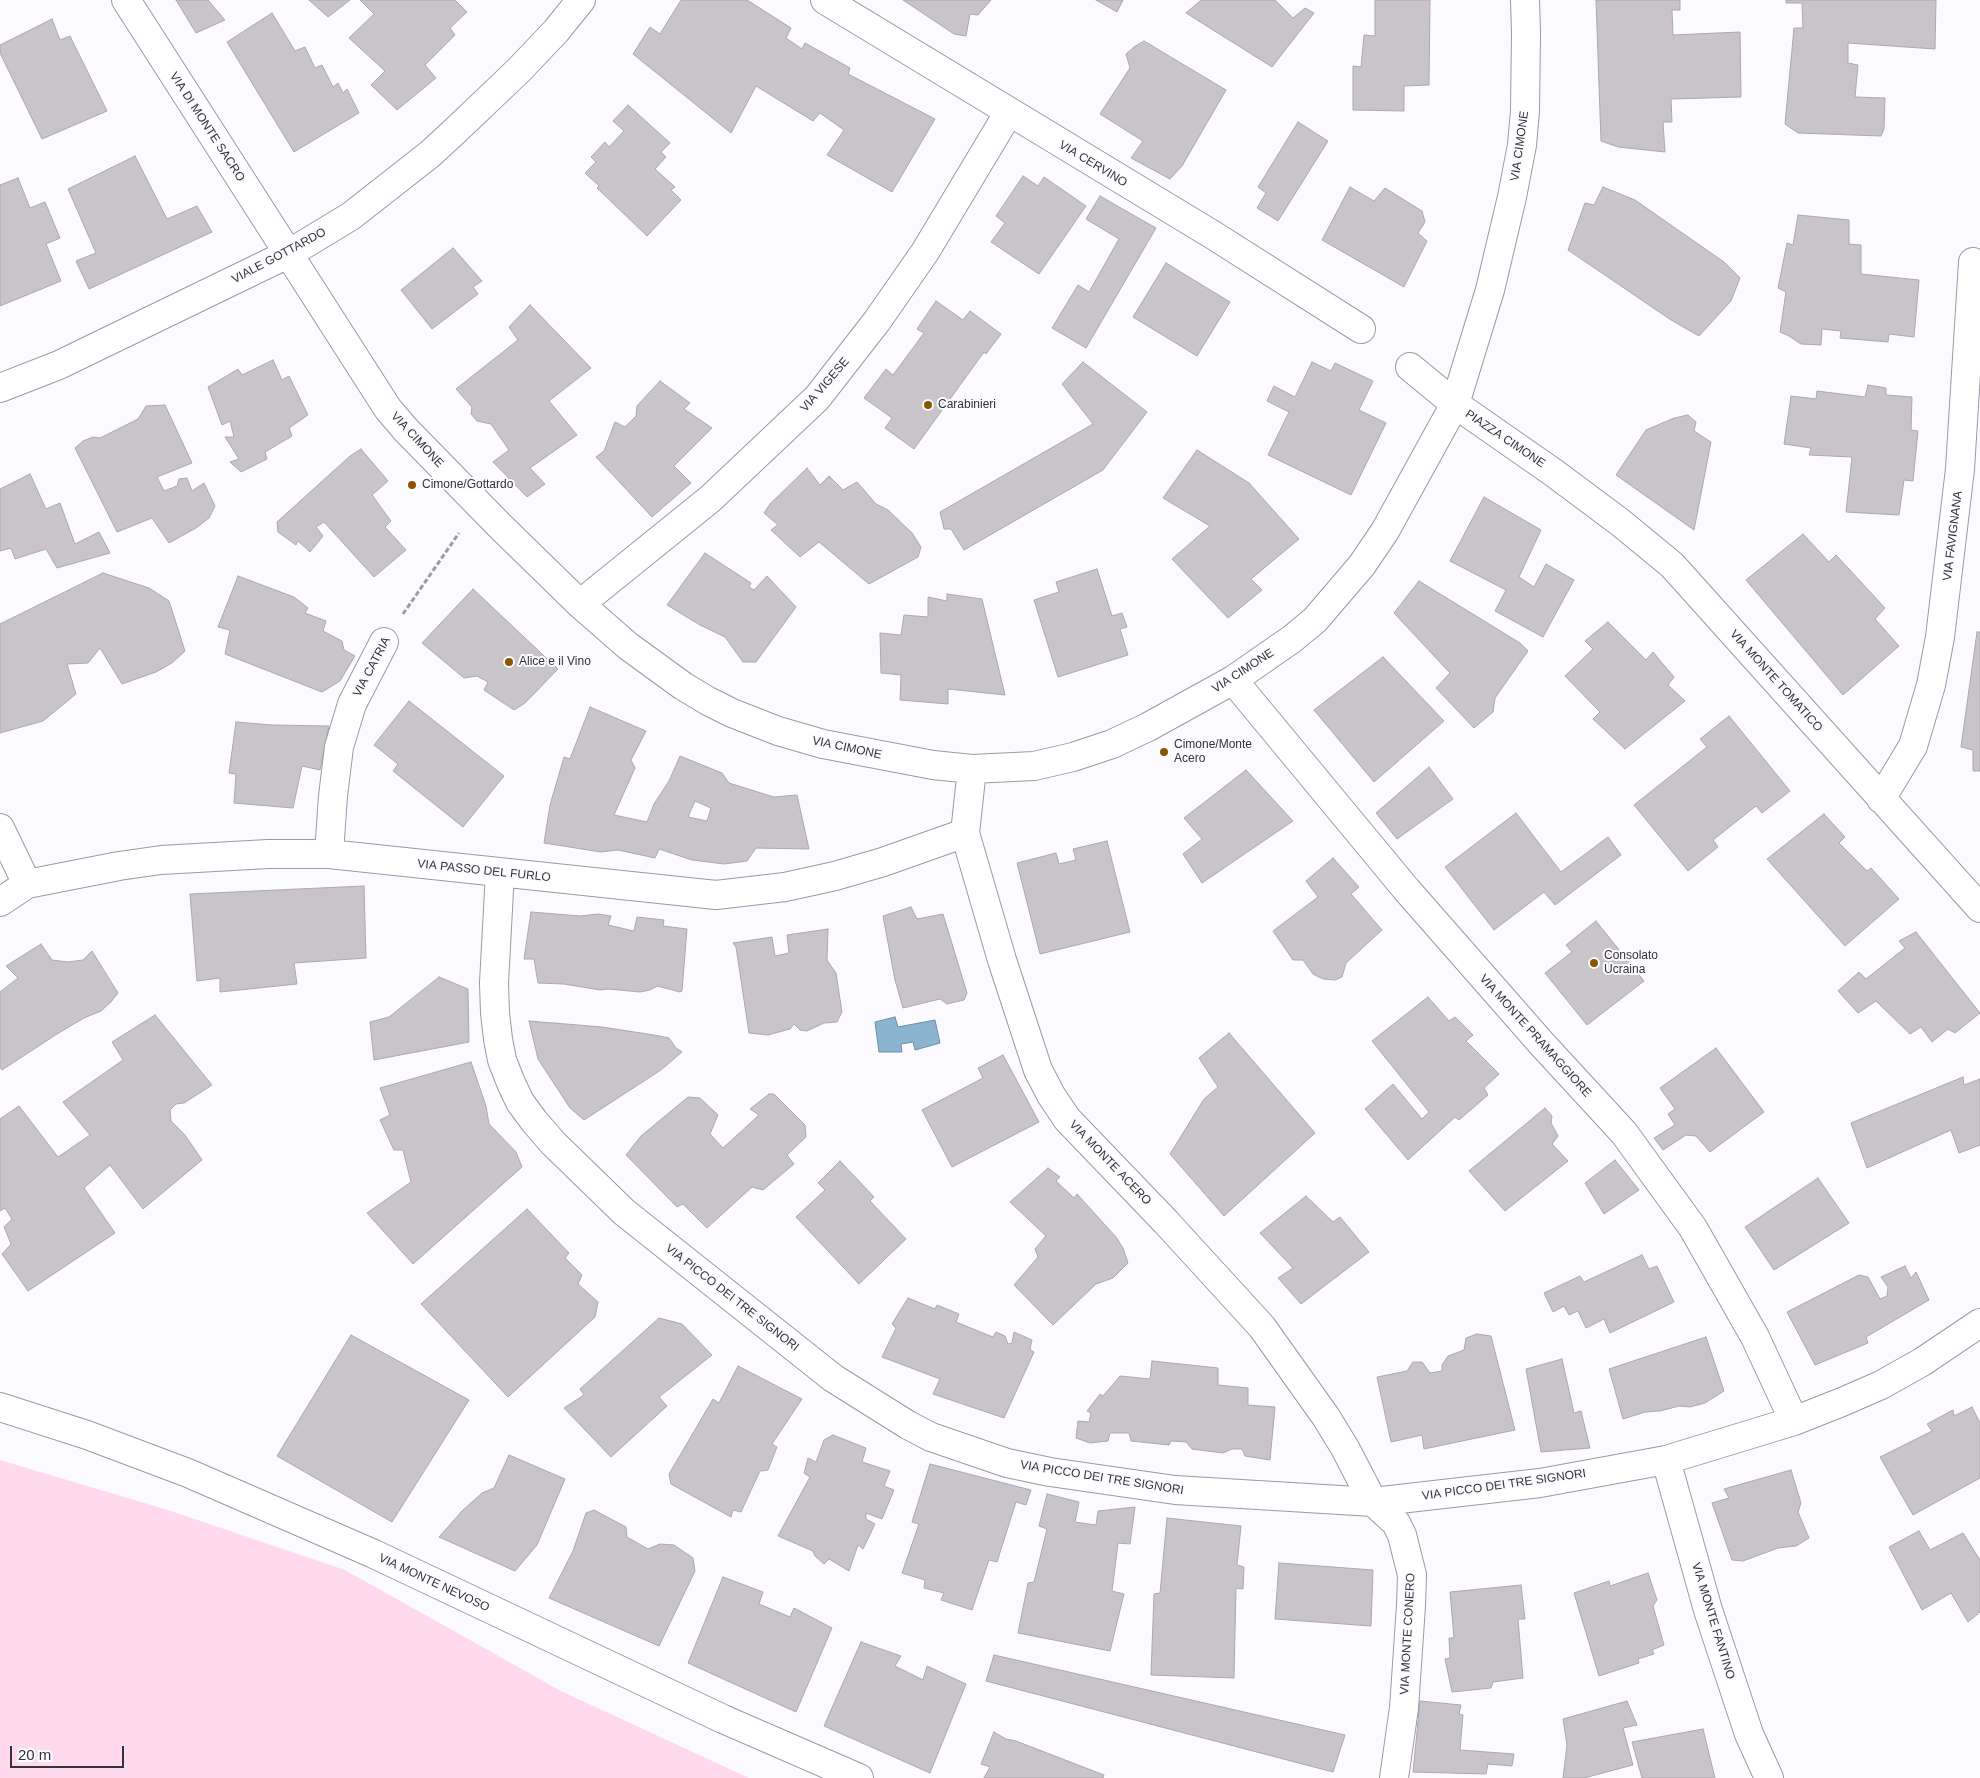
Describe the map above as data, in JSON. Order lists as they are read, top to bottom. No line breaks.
{"streets":{"street":["VIA DI MONTE SACRO","VIA CIMONE","VIA CERVINO","VIALE GOTTARDO","VIA VIGESE","PIAZZA CIMONE","VIA FAVIGNANA","VIA CATRIA","VIA MONTE TOMATICO","VIA PASSO DEL FURLO","VIA MONTE PRAMAGGIORE","VIA MONTE ACERO","VIA PICCO DEI TRE SIGNORI","VIA MONTE NEVOSO","VIA MONTE FANTINO","VIA MONTE CONERO"]},"crossings":[["VIA DI MONTE SACRO","VIA CIMONE"],["VIA DI MONTE SACRO","VIALE GOTTARDO"],["VIA CIMONE","VIALE GOTTARDO"],["VIA CIMONE","VIA VIGESE"],["VIA CIMONE","PIAZZA CIMONE"],["VIA CIMONE","VIA CATRIA"],["VIA CIMONE","VIA MONTE PRAMAGGIORE"],["VIA CIMONE","VIA MONTE ACERO"],["VIA CERVINO","VIA VIGESE"],["PIAZZA CIMONE","VIA MONTE TOMATICO"],["VIA FAVIGNANA","VIA MONTE TOMATICO"],["VIA CATRIA","VIA PASSO DEL FURLO"],["VIA PASSO DEL FURLO","VIA MONTE ACERO"],["VIA PASSO DEL FURLO","VIA PICCO DEI TRE SIGNORI"],["VIA MONTE PRAMAGGIORE","VIA PICCO DEI TRE SIGNORI"],["VIA MONTE ACERO","VIA PICCO DEI TRE SIGNORI"],["VIA MONTE ACERO","VIA MONTE CONERO"],["VIA PICCO DEI TRE SIGNORI","VIA MONTE FANTINO"],["VIA PICCO DEI TRE SIGNORI","VIA MONTE CONERO"]],"places":["Carabinieri","Cimone/Gottardo","Alice e il Vino","Cimone/Monte Acero","Consolato Ucraina"],"scale_bar":"20 m"}
